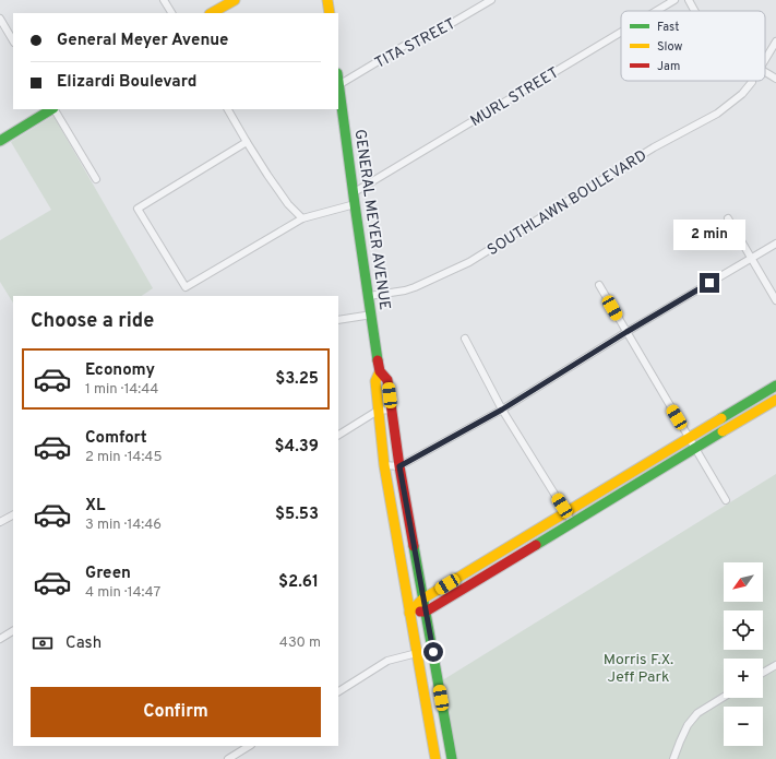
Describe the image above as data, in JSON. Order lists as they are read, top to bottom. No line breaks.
{"streets":{"main road":["GENERAL MEYER AVENUE"],"street":["TITA STREET","MURL STREET","SOUTHLAWN BOULEVARD"]},"crossings":[["TITA STREET","GENERAL MEYER AVENUE"],["MURL STREET","GENERAL MEYER AVENUE"],["SOUTHLAWN BOULEVARD","GENERAL MEYER AVENUE"]],"parks":["Morris F.X. Jeff Park"],"legend":["Fast","Slow","Jam"],"north":"bottom left","page":{"banner":["General Meyer Avenue","Elizardi Boulevard"],"bubble":"2 min","heading":"Choose a ride","list":[{"name":"Economy","note":"1 min · 14:44","value":"$3.25"},{"name":"Comfort","note":"2 min · 14:45","value":"$4.39"},{"name":"XL","note":"3 min · 14:46","value":"$5.53"},{"name":"Green","note":"4 min · 14:47","value":"$2.61"}],"map_buttons":["+","−"],"pay":["Cash","430 m"],"buttons":"Confirm"}}
